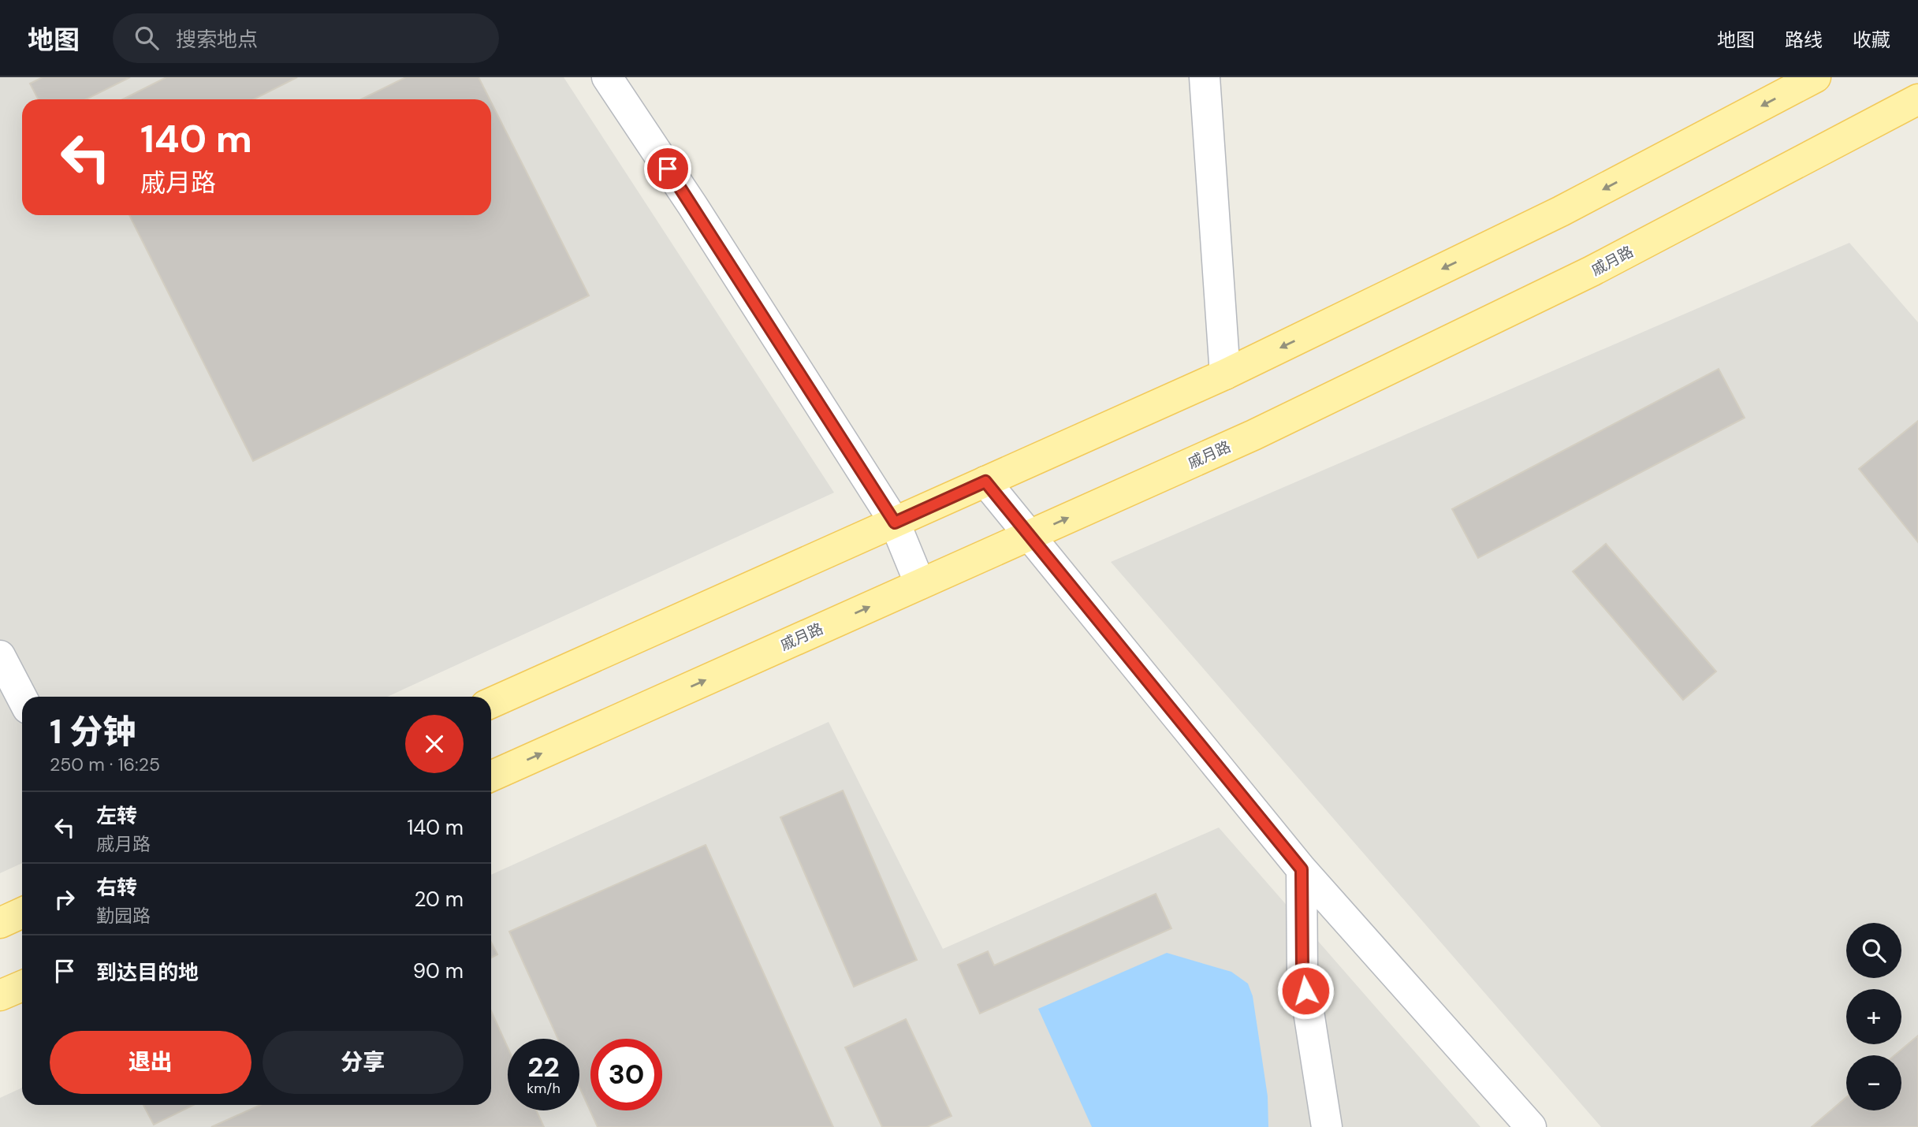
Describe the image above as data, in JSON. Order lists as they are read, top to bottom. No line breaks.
{"streets":{"main road":["戚月路"]},"page":{"header":"地图","search":"搜索地点","nav":["地图","路线","收藏"],"turn":["140 m","戚月路"],"heading":["1 分钟","250 m · 16:25"],"list":[{"name":"左转","note":"戚月路","value":"140 m"},{"name":"右转","note":"勤园路","value":"20 m"},{"name":"到达目的地","value":"90 m"}],"map_buttons":["+","−"],"buttons":["退出","分享"],"speed":"22 km/h","limit":"30"}}
